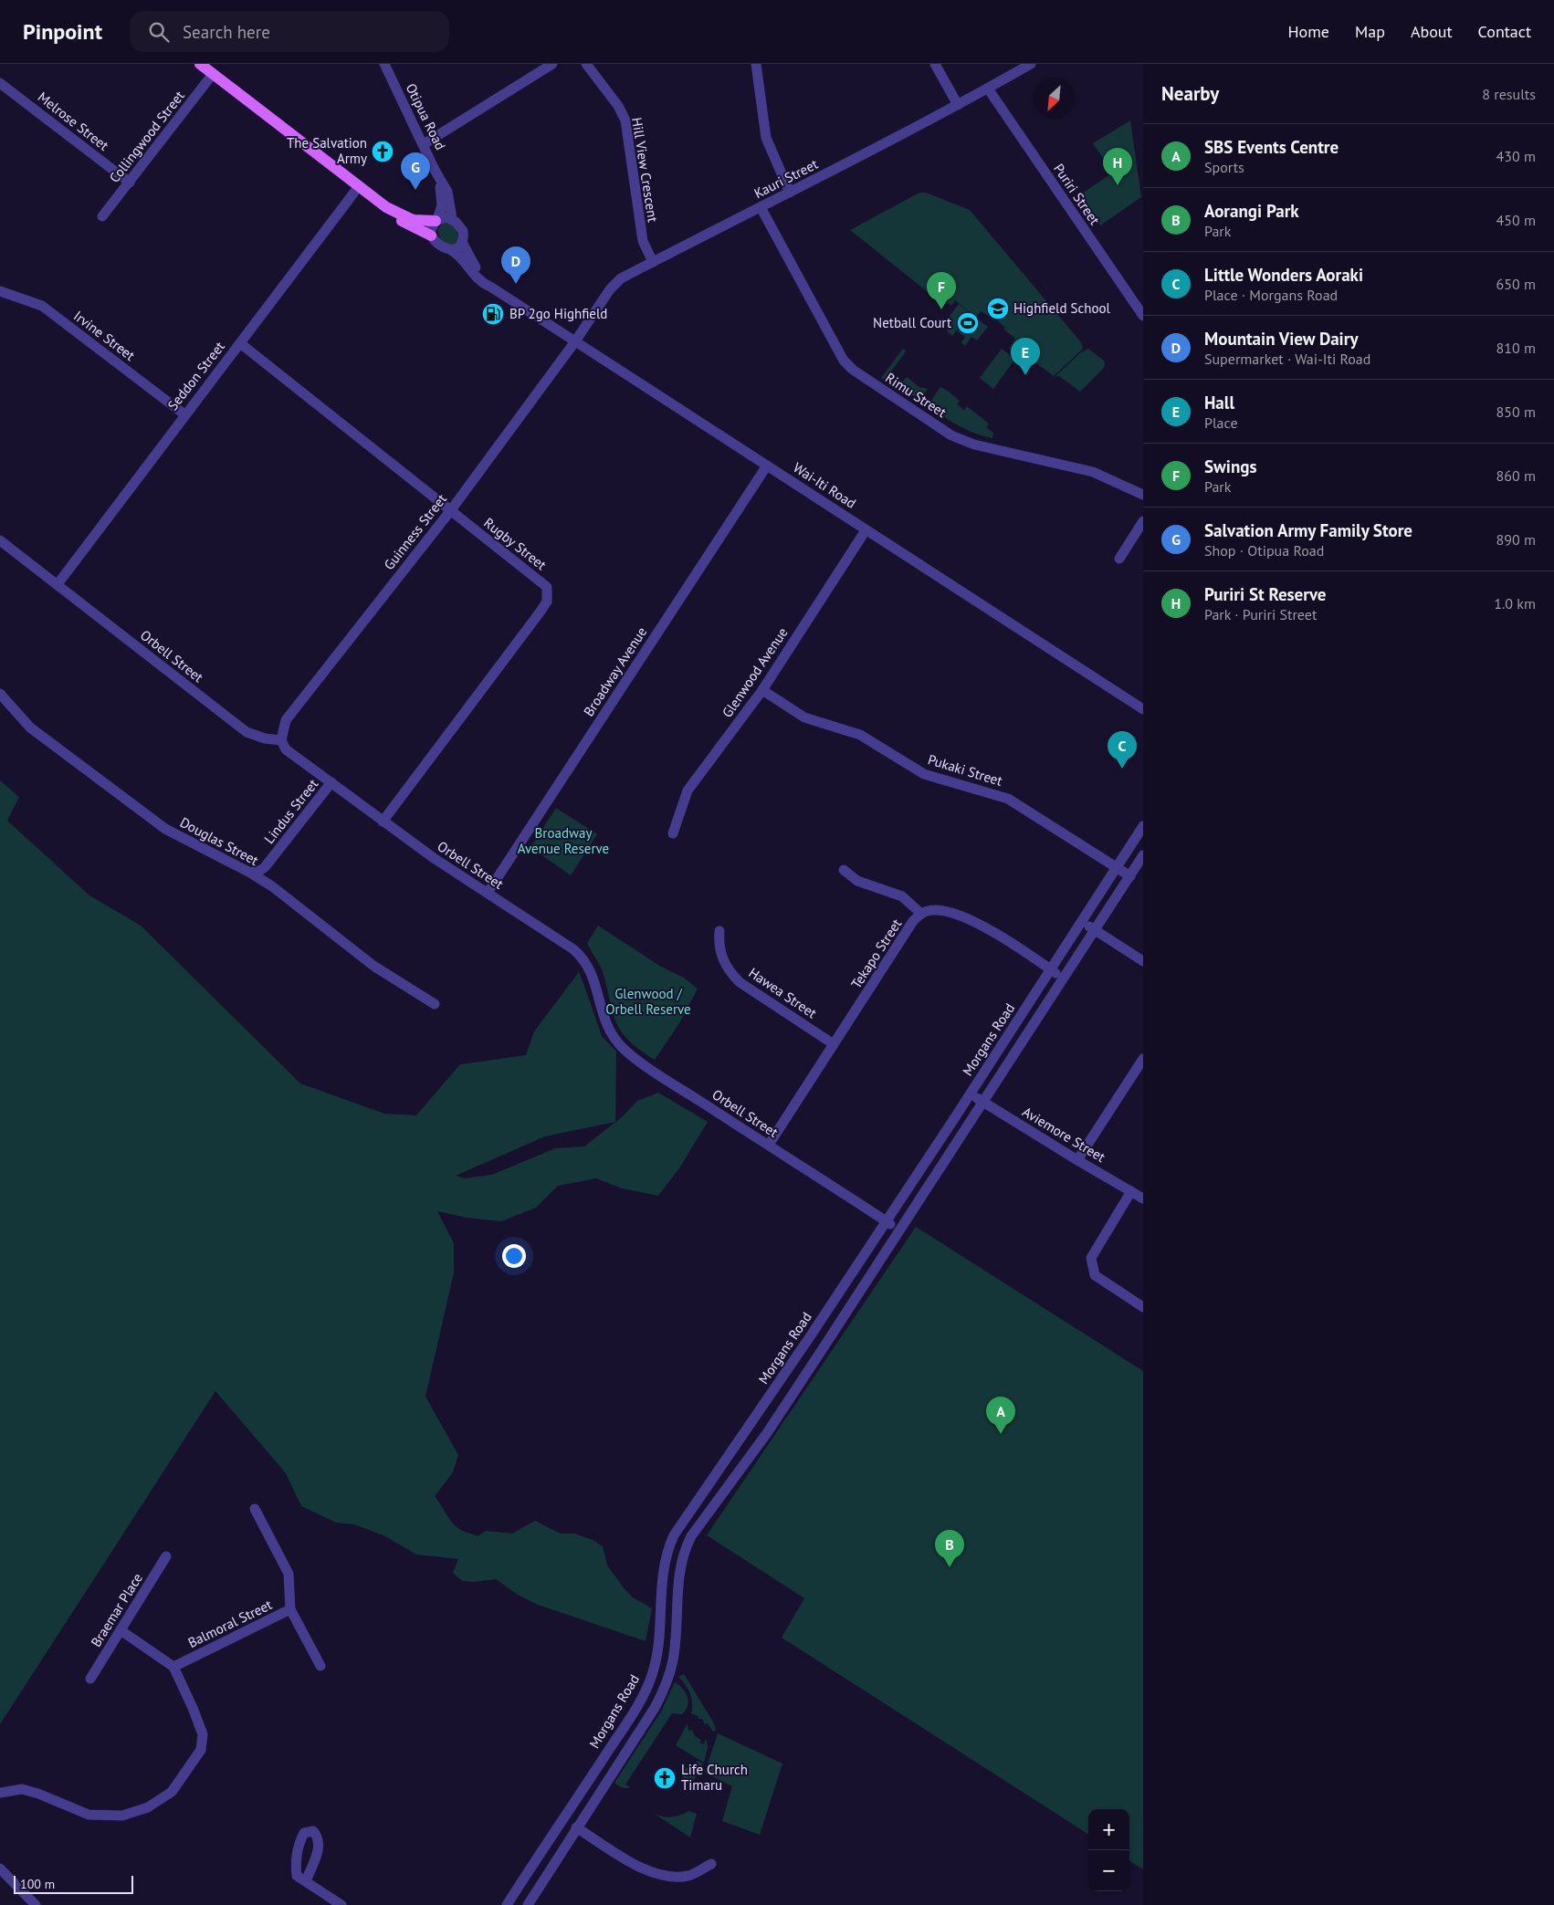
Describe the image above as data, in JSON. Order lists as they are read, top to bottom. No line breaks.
{"streets":{"street":["Otipua Road","Melrose Street","Collingwood Street","Hill View Crescent","Kauri Street","Puriri Street","Irvine Street","Seddon Street","Rimu Street","Wai-Iti Road","Guinness Street","Rugby Street","Orbell Street","Broadway Avenue","Glenwood Avenue","Pukaki Street","Lindus Street","Douglas Street","Tekapo Street","Hawea Street","Morgans Road","Aviemore Street","Braemar Place","Balmoral Street"]},"crossings":[["Otipua Road","Wai-Iti Road"],["Melrose Street","Collingwood Street"],["Hill View Crescent","Kauri Street"],["Kauri Street","Puriri Street"],["Kauri Street","Rimu Street"],["Kauri Street","Wai-Iti Road"],["Kauri Street","Guinness Street"],["Irvine Street","Seddon Street"],["Seddon Street","Rugby Street"],["Seddon Street","Orbell Street"],["Wai-Iti Road","Guinness Street"],["Wai-Iti Road","Broadway Avenue"],["Wai-Iti Road","Glenwood Avenue"],["Guinness Street","Rugby Street"],["Guinness Street","Orbell Street"],["Rugby Street","Orbell Street"],["Orbell Street","Broadway Avenue"],["Orbell Street","Lindus Street"],["Orbell Street","Tekapo Street"],["Orbell Street","Morgans Road"],["Glenwood Avenue","Pukaki Street"],["Pukaki Street","Morgans Road"],["Lindus Street","Douglas Street"],["Tekapo Street","Hawea Street"],["Tekapo Street","Morgans Road"],["Morgans Road","Aviemore Street"]],"parks":["Broadway Avenue Reserve","Glenwood / Orbell Reserve"],"places":{"church":["The Salvation Army","Life Church Timaru"],"school or university":["Highfield School"],"fuel station":["BP 2go Highfield"],"sports":["Netball Court"]},"scale_bar":"100 m","north":"bottom left","page":{"header":"Pinpoint","search":"Search here","nav":["Home","Map","About","Contact"],"heading":["Nearby","8 results"],"list":[{"mark":"A","name":"SBS Events Centre","note":"Sports","value":"430 m"},{"mark":"B","name":"Aorangi Park","note":"Park","value":"450 m"},{"mark":"C","name":"Little Wonders Aoraki","note":"Place · Morgans Road","value":"650 m"},{"mark":"D","name":"Mountain View Dairy","note":"Supermarket · Wai-Iti Road","value":"810 m"},{"mark":"E","name":"Hall","note":"Place","value":"850 m"},{"mark":"F","name":"Swings","note":"Park","value":"860 m"},{"mark":"G","name":"Salvation Army Family Store","note":"Shop · Otipua Road","value":"890 m"},{"mark":"H","name":"Puriri St Reserve","note":"Park · Puriri Street","value":"1.0 km"}],"pins":["H","G","D","F","E","C","A","B"],"map_buttons":["+","−"],"scale":"100 m"}}
